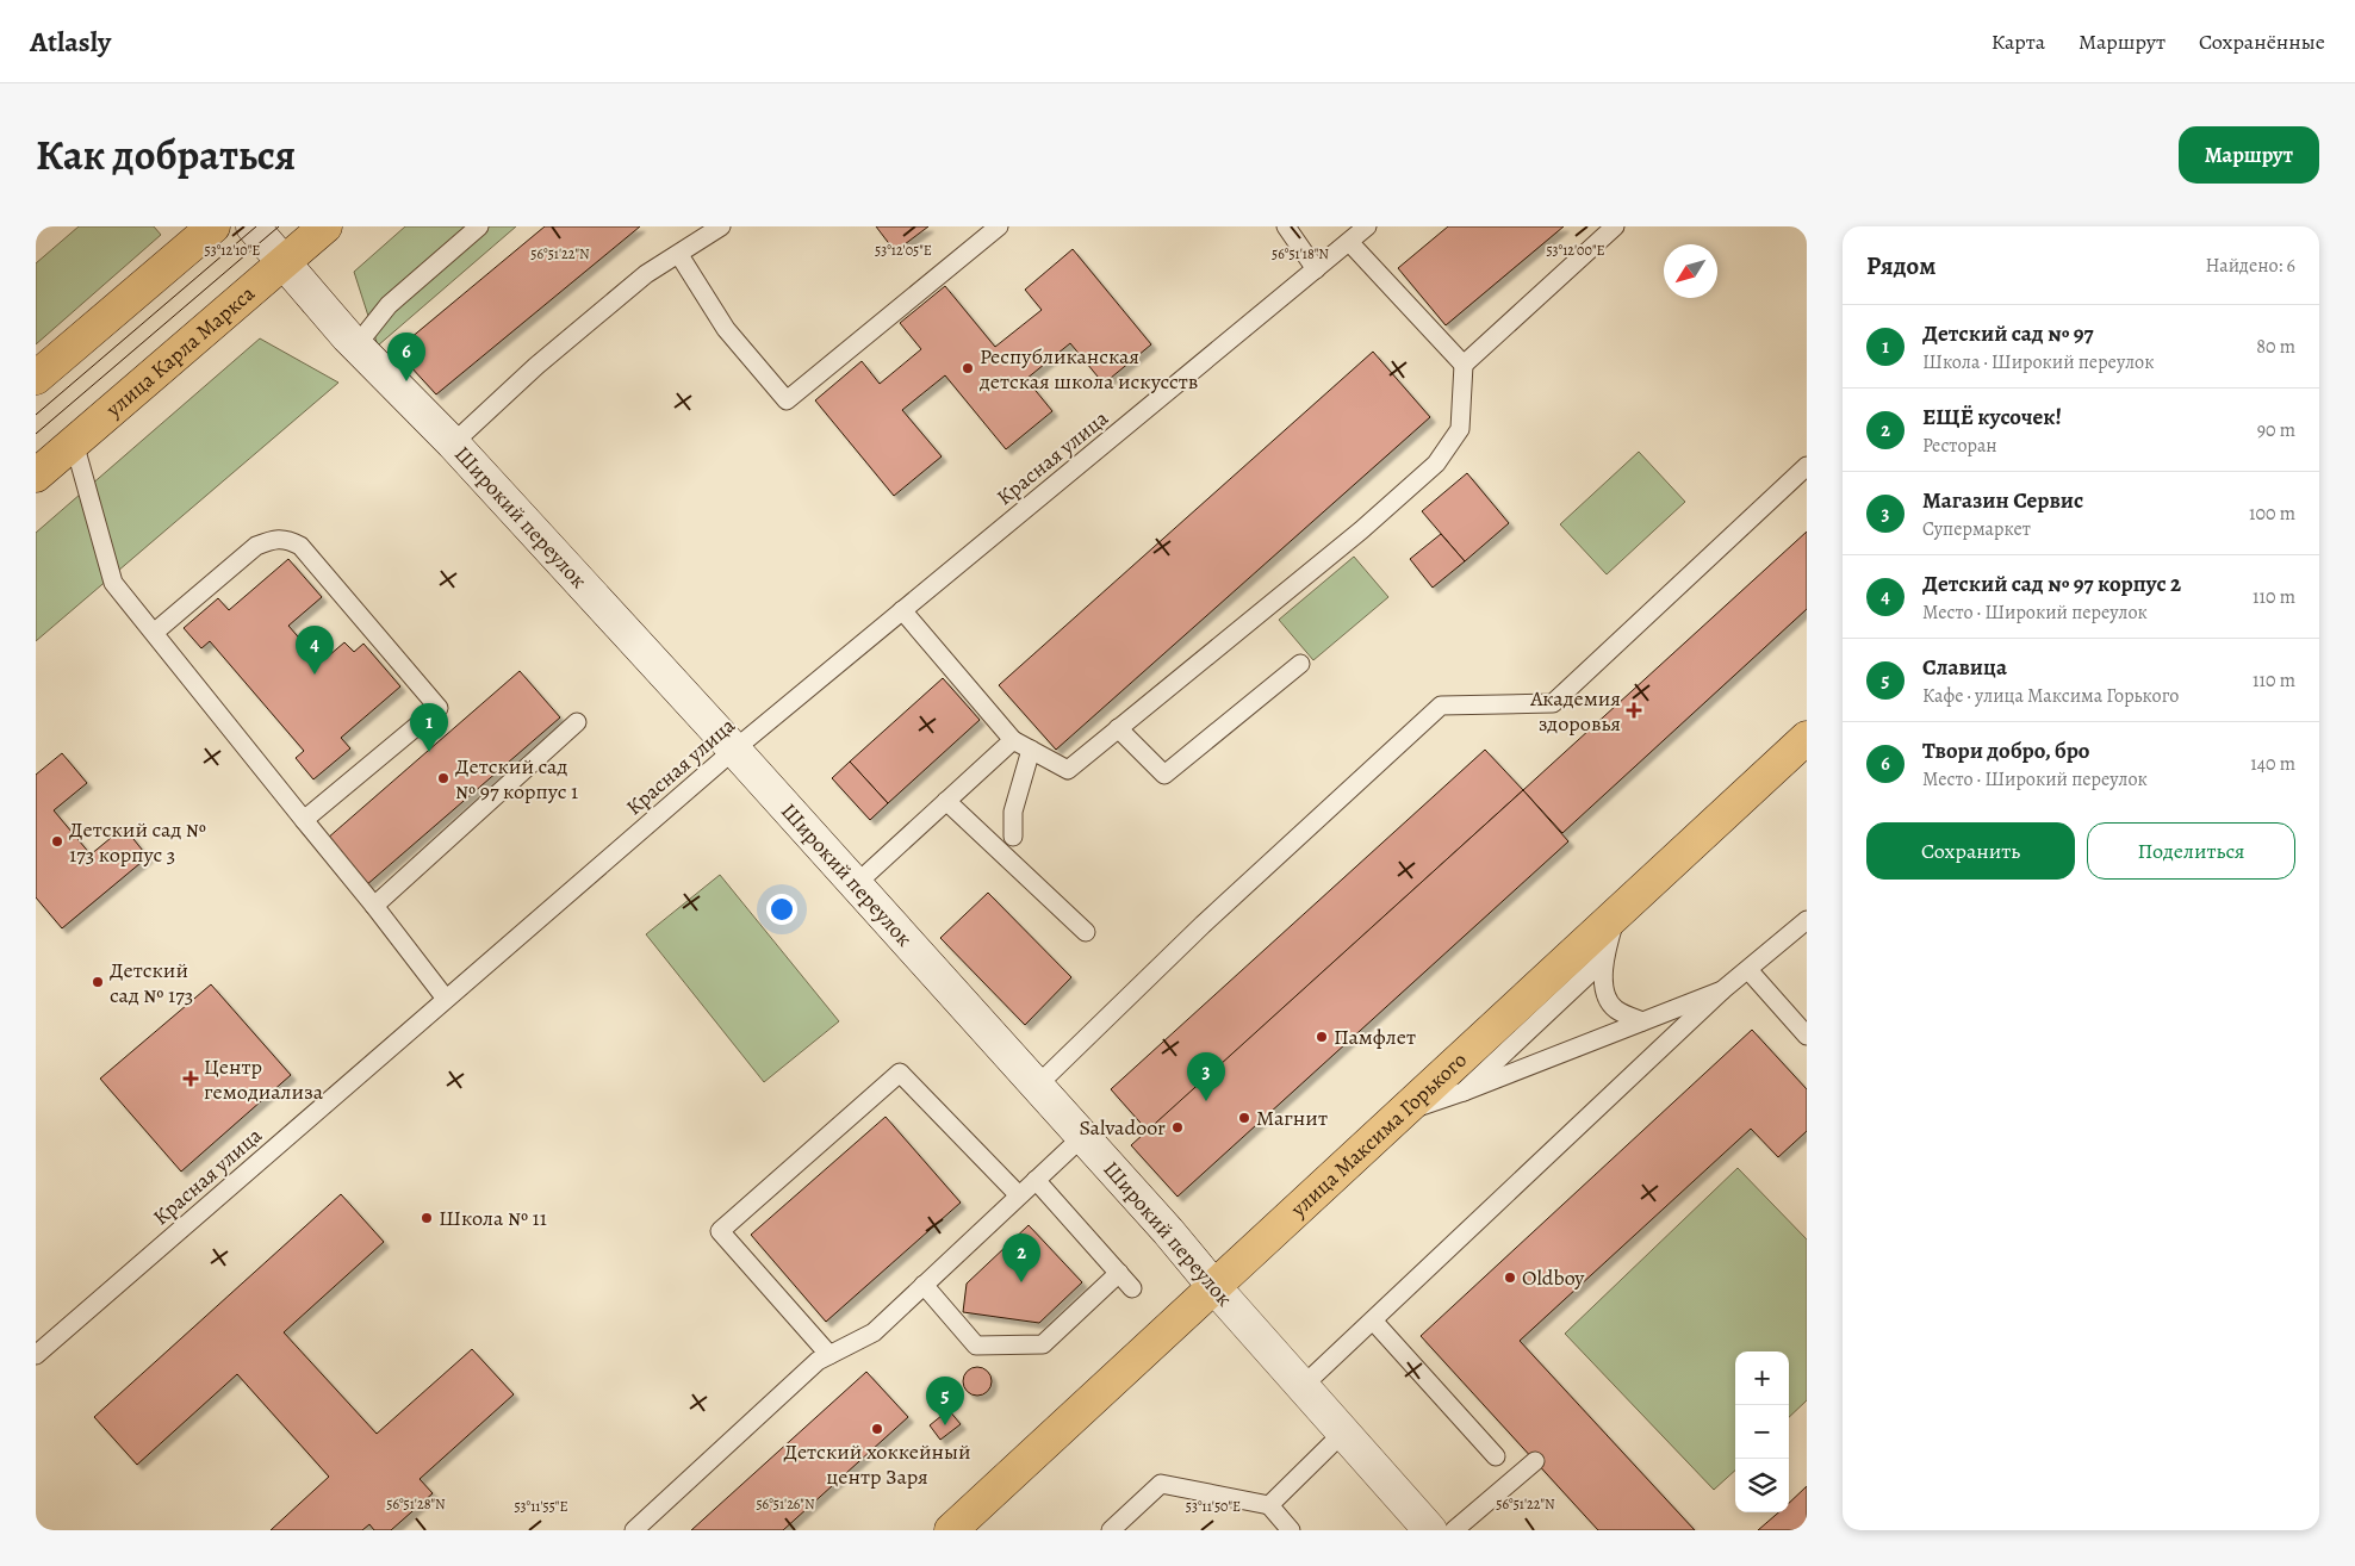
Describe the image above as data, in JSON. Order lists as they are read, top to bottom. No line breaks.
{"streets":{"main road":["улица Карла Маркса","улица Максима Горького"],"street":["Широкий переулок"],"lane":["Красная улица"]},"crossings":[["улица Карла Маркса","Широкий переулок"],["Красная улица","Широкий переулок"],["Широкий переулок","улица Максима Горького"]],"places":{"other":["Республиканская детская школа искусств","Детский сад № 97 корпус 1","Детский сад № 173 корпус 3","Детский сад № 173","Памфлет","Магнит","Salvadoor","Школа № 11","Oldboy","Детский хоккейный центр Заря"],"health":["Академия здоровья","Центр гемодиализа"]},"north":"bottom left","page":{"header":"Atlasly","nav":["Карта","Маршрут","Сохранённые"],"title":"Как добраться","buttons":["Маршрут",["Сохранить","Поделиться"]],"heading":["Рядом","Найдено: 6"],"list":[{"mark":"1","name":"Детский сад № 97","note":"Школа · Широкий переулок","value":"80 m"},{"mark":"2","name":"ЕЩЁ кусочек!","note":"Ресторан","value":"90 m"},{"mark":"3","name":"Магазин Сервис","note":"Супермаркет","value":"100 m"},{"mark":"4","name":"Детский сад № 97 корпус 2","note":"Место · Широкий переулок","value":"110 m"},{"mark":"5","name":"Славица","note":"Кафе · улица Максима Горького","value":"110 m"},{"mark":"6","name":"Твори добро, бро","note":"Место · Широкий переулок","value":"140 m"}],"pins":["6","4","1","3","2","5"],"map_buttons":["+","−"]},"coordinates":["53°12'00\"E","53°12'10\"E","53°12'05\"E","56°51'22\"N","56°51'18\"N","56°51'28\"N","56°51'26\"N","53°11'55\"E","53°11'50\"E"]}
